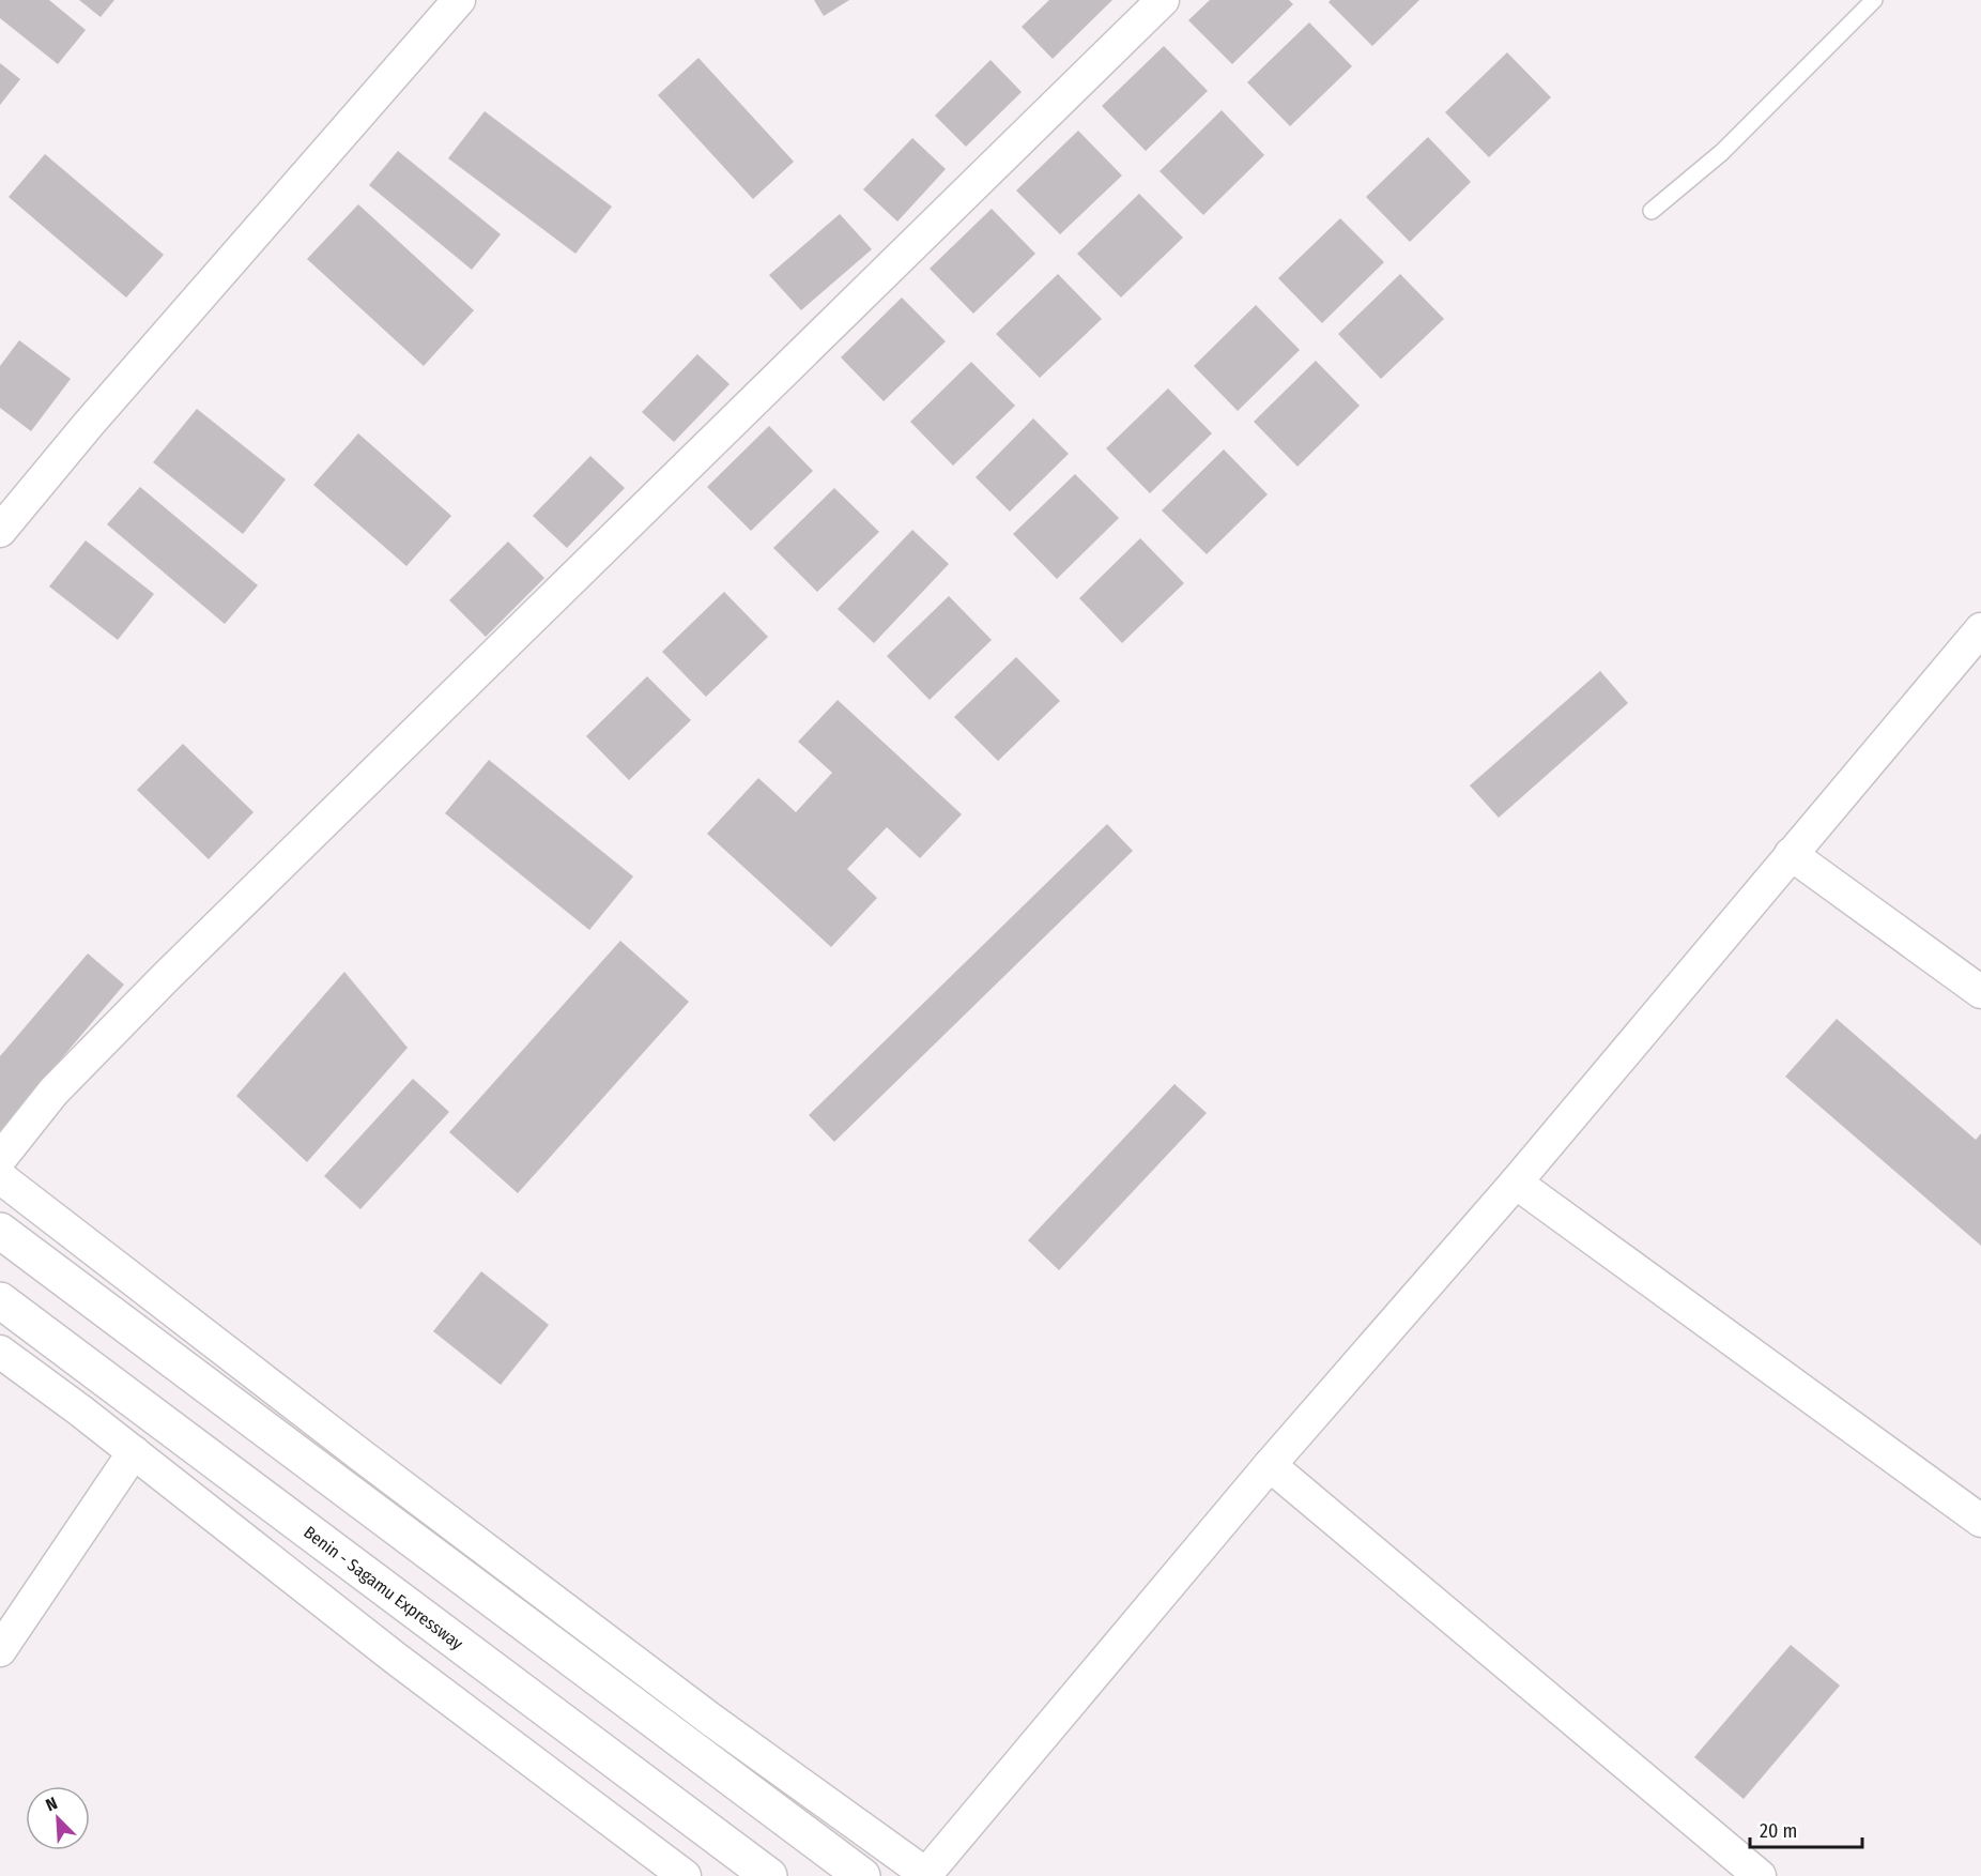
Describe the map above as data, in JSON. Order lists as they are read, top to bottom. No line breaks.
{"streets":{"highway":["Benin - Sagamu Expressway"]},"scale_bar":"20 m","north":"top left"}
